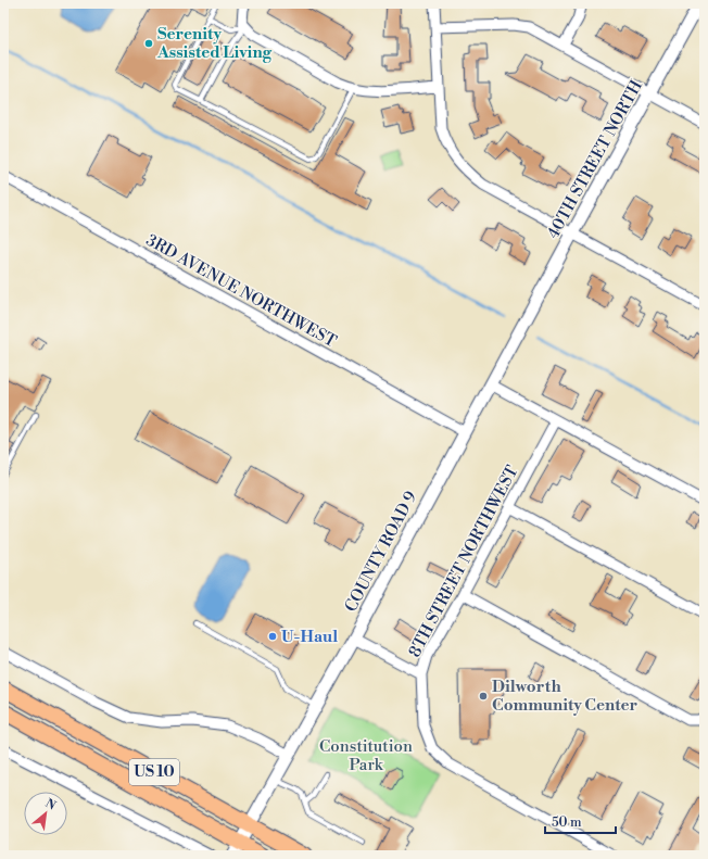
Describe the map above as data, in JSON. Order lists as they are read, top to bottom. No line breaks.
{"streets":{"main road":["US 10"],"street":["40TH STREET NORTH","3RD AVENUE NORTHWEST","COUNTY ROAD 9","8TH STREET NORTHWEST"]},"crossings":[["40TH STREET NORTH","COUNTY ROAD 9"],["3RD AVENUE NORTHWEST","COUNTY ROAD 9"],["COUNTY ROAD 9","US 10"]],"parks":["Constitution Park"],"places":["Serenity Assisted Living","U-Haul","Dilworth Community Center"],"scale_bar":"50 m","north":"top right"}
